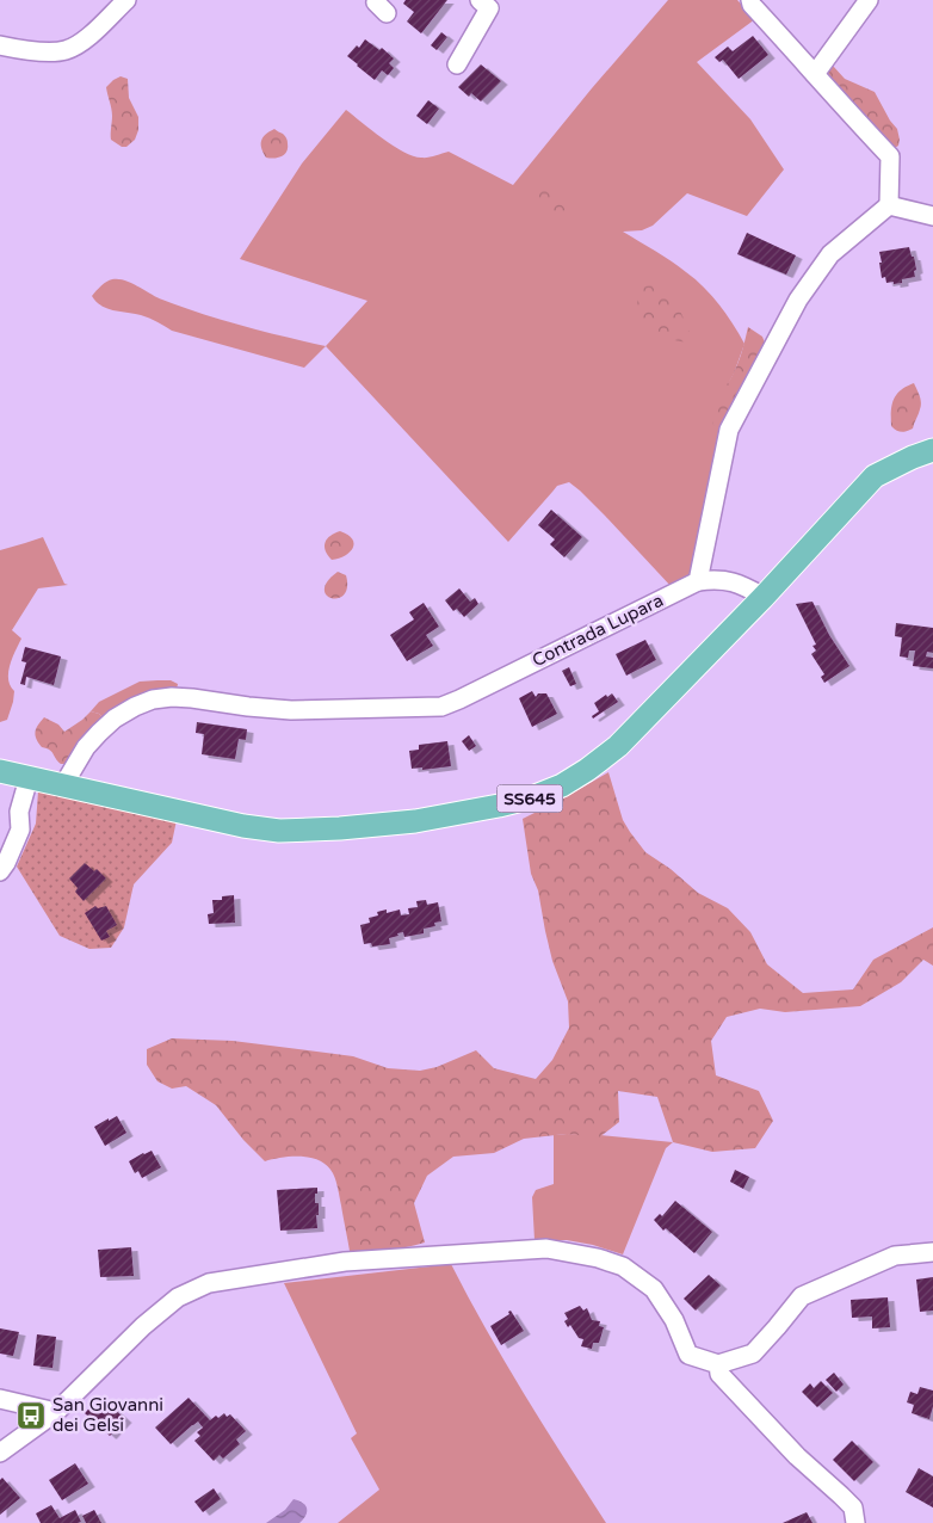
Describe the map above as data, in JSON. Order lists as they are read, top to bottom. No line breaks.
{"streets":{"main road":["SS645"],"street":["Contrada Lupara"]},"crossings":[["Contrada Lupara","SS645"]],"places":{"bus stop":["San Giovanni dei Gelsi"]}}
